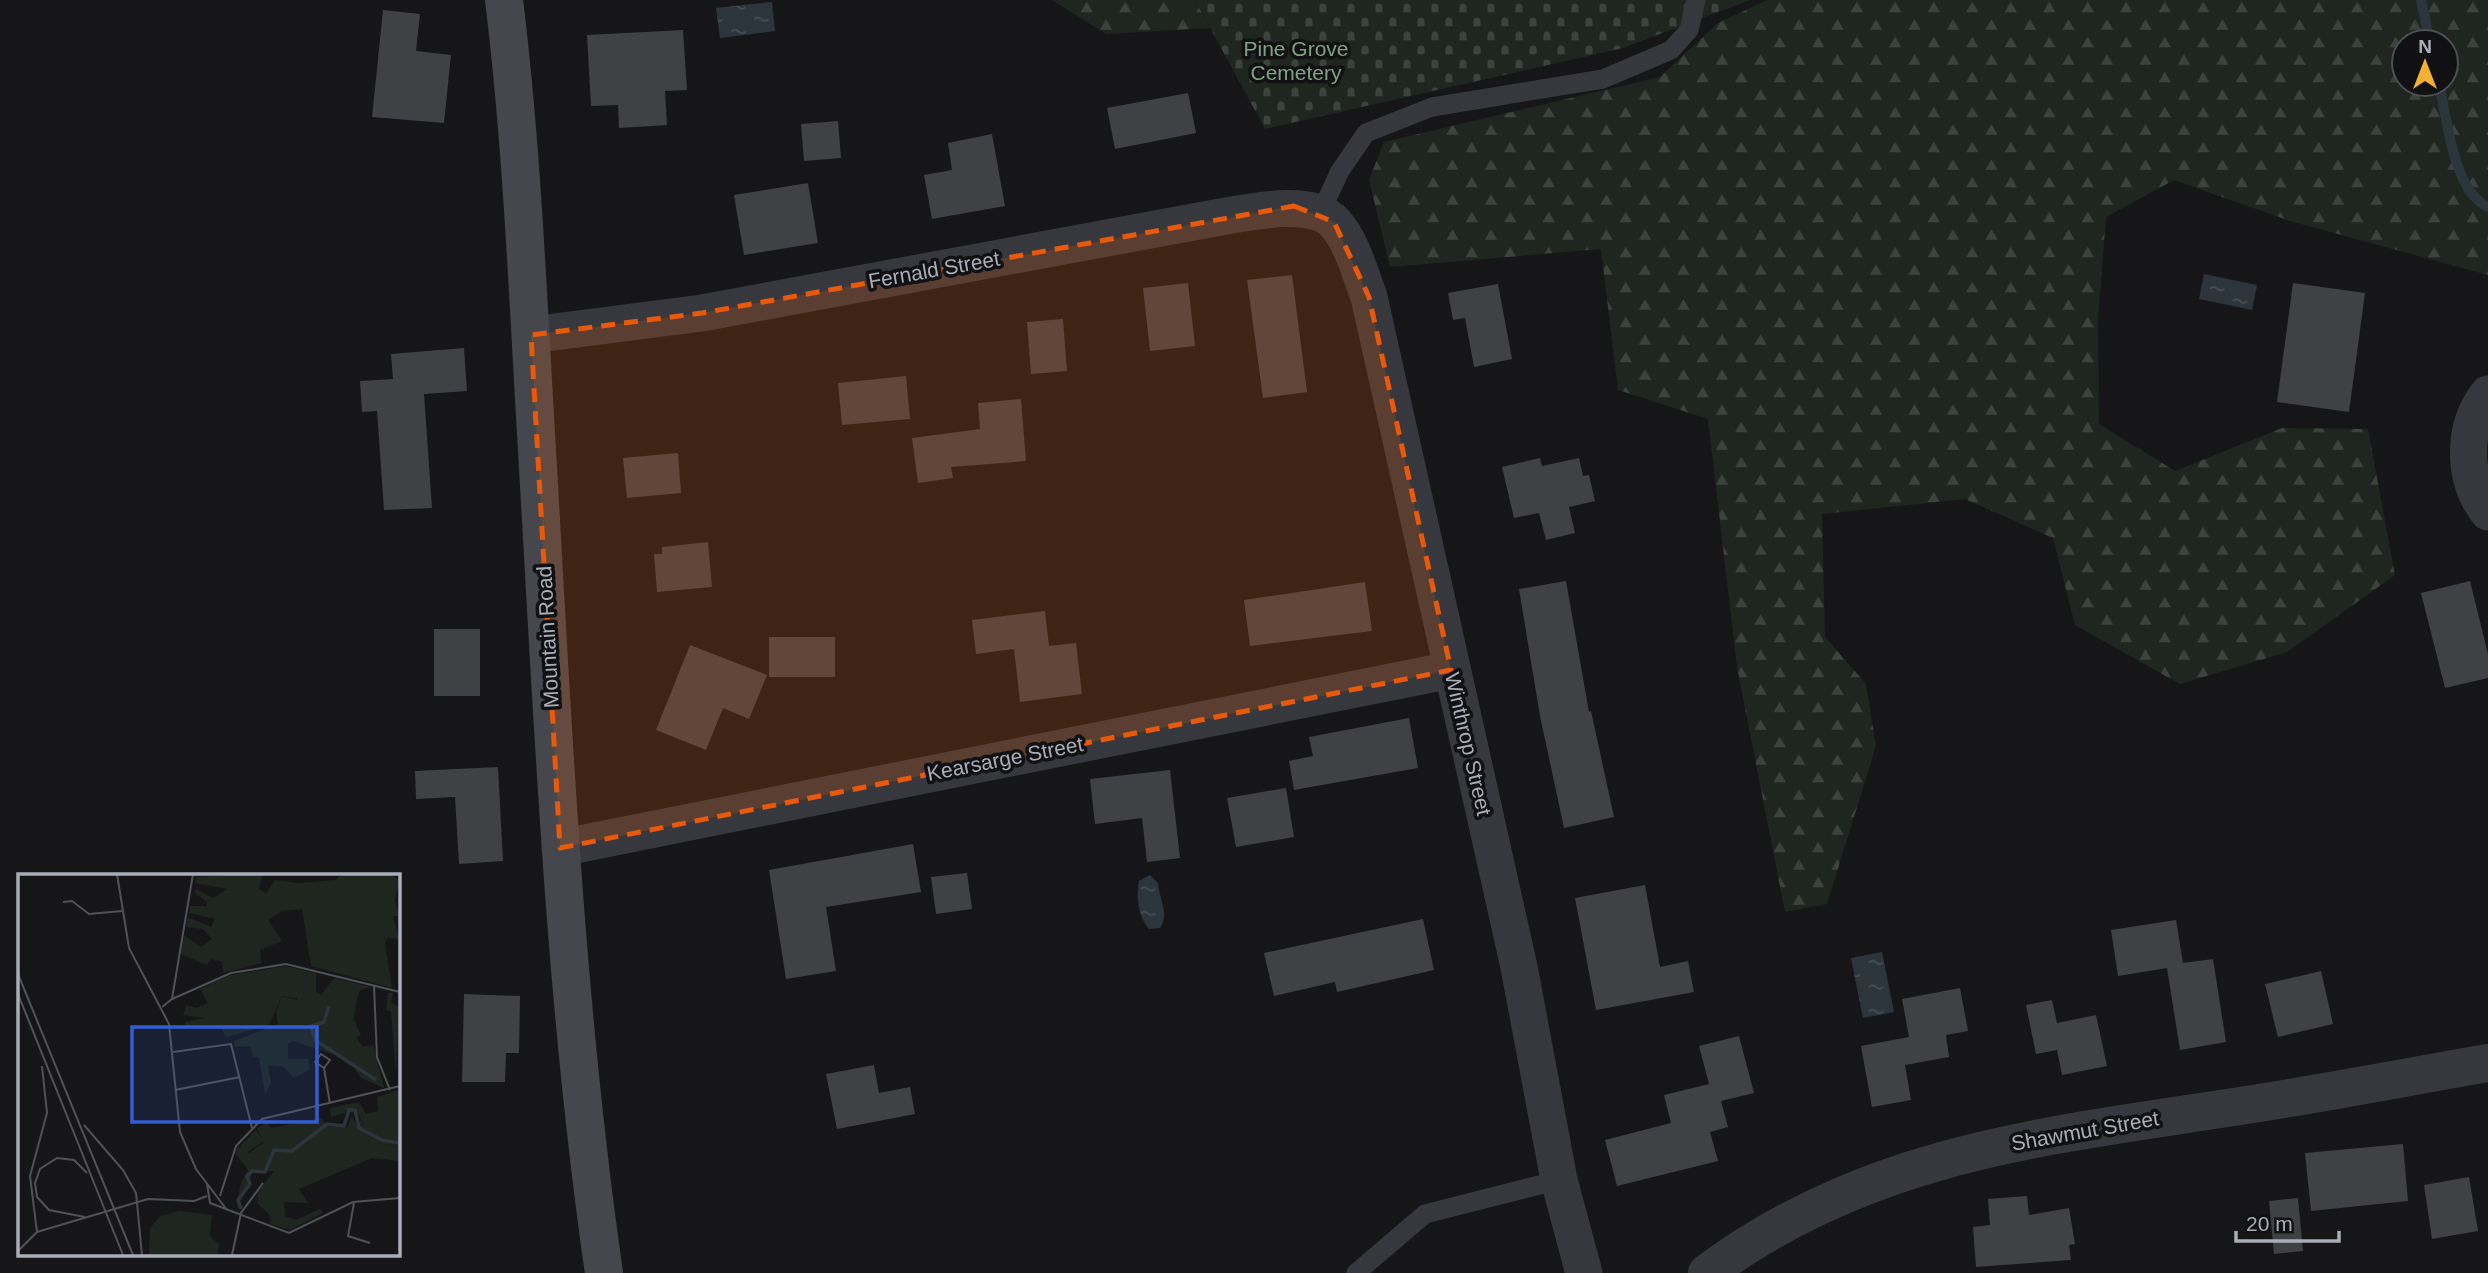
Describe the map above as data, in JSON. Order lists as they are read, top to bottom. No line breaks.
{"streets":{"main road":["Mountain Road"],"street":["Fernald Street","Winthrop Street","Kearsarge Street","Shawmut Street"]},"crossings":[["Fernald Street","Mountain Road"],["Fernald Street","Winthrop Street"],["Mountain Road","Kearsarge Street"],["Winthrop Street","Kearsarge Street"]],"parks":["Pine Grove Cemetery"],"scale_bar":"20 m","north":"top"}
